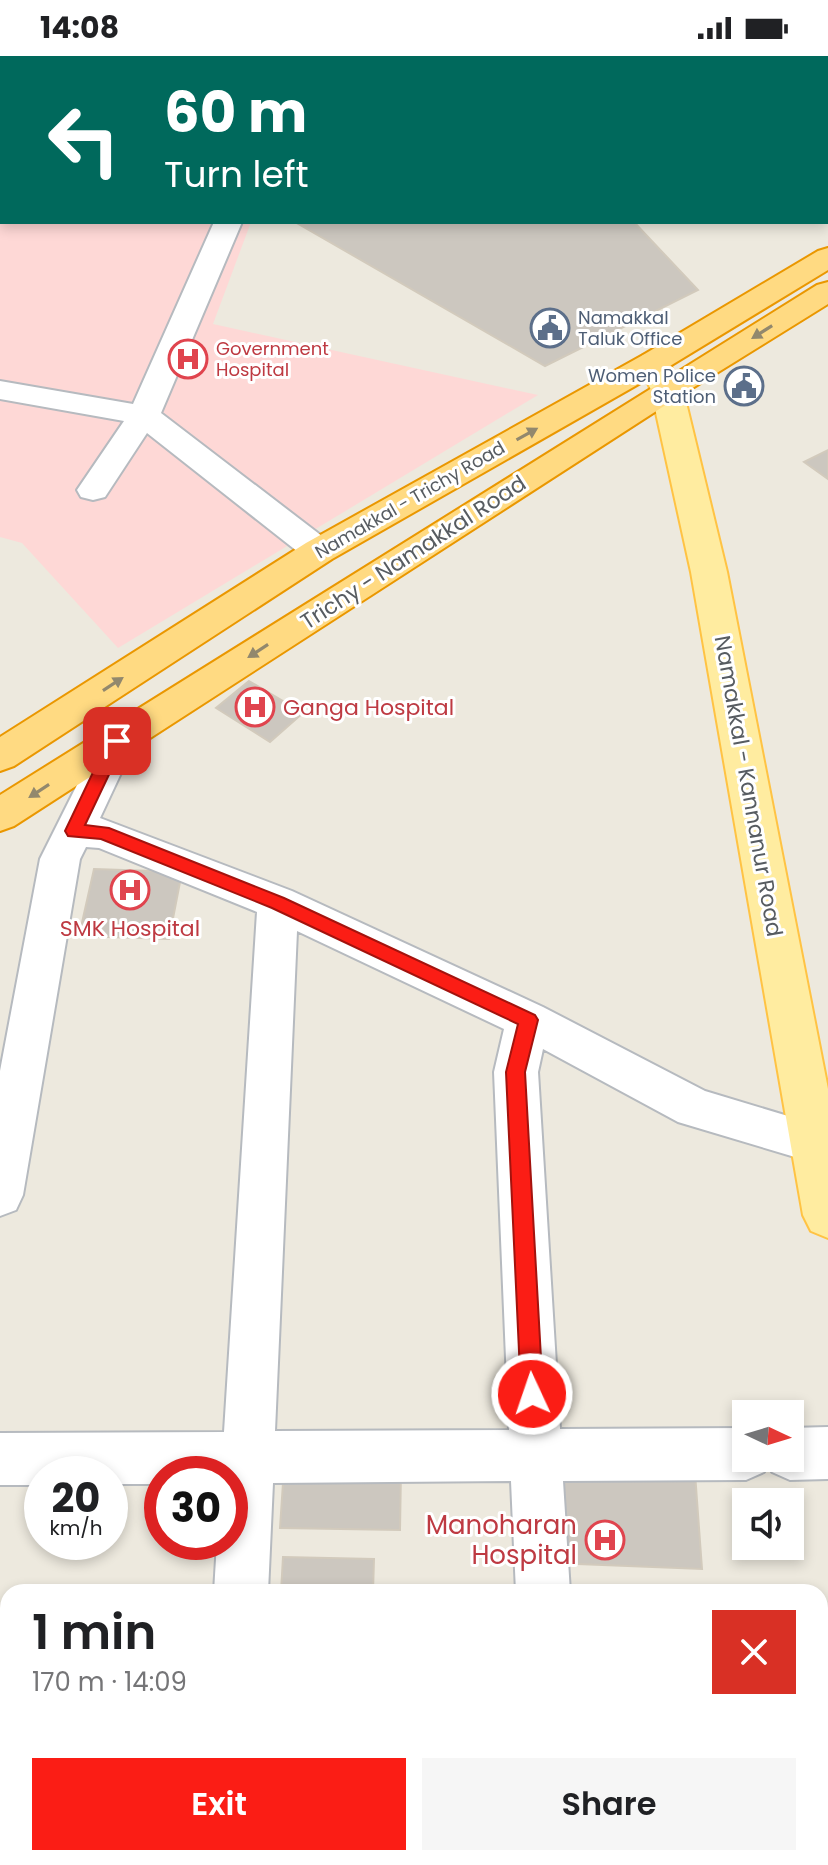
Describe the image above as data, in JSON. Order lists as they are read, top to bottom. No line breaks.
{"streets":{"highway":["Namakkal - Trichy Road","Trichy - Namakkal Road"],"main road":["Namakkal - Kannanur Road"]},"crossings":[["Namakkal - Trichy Road","Trichy - Namakkal Road"],["Namakkal - Trichy Road","Namakkal - Kannanur Road"],["Trichy - Namakkal Road","Namakkal - Kannanur Road"]],"one_way":["Namakkal - Trichy Road","Trichy - Namakkal Road"],"places":{"public building":["Namakkal Taluk Office","Women Police Station"],"hospital":["Government Hospital","Ganga Hospital","SMK Hospital","Manoharan Hospital"]},"north":"right","page":{"status":"14:08","turn":["60 m","Turn left"],"speed":"20 km/h","limit":"30","heading":["1 min","170 m · 14:09"],"buttons":["Exit","Share"]}}
